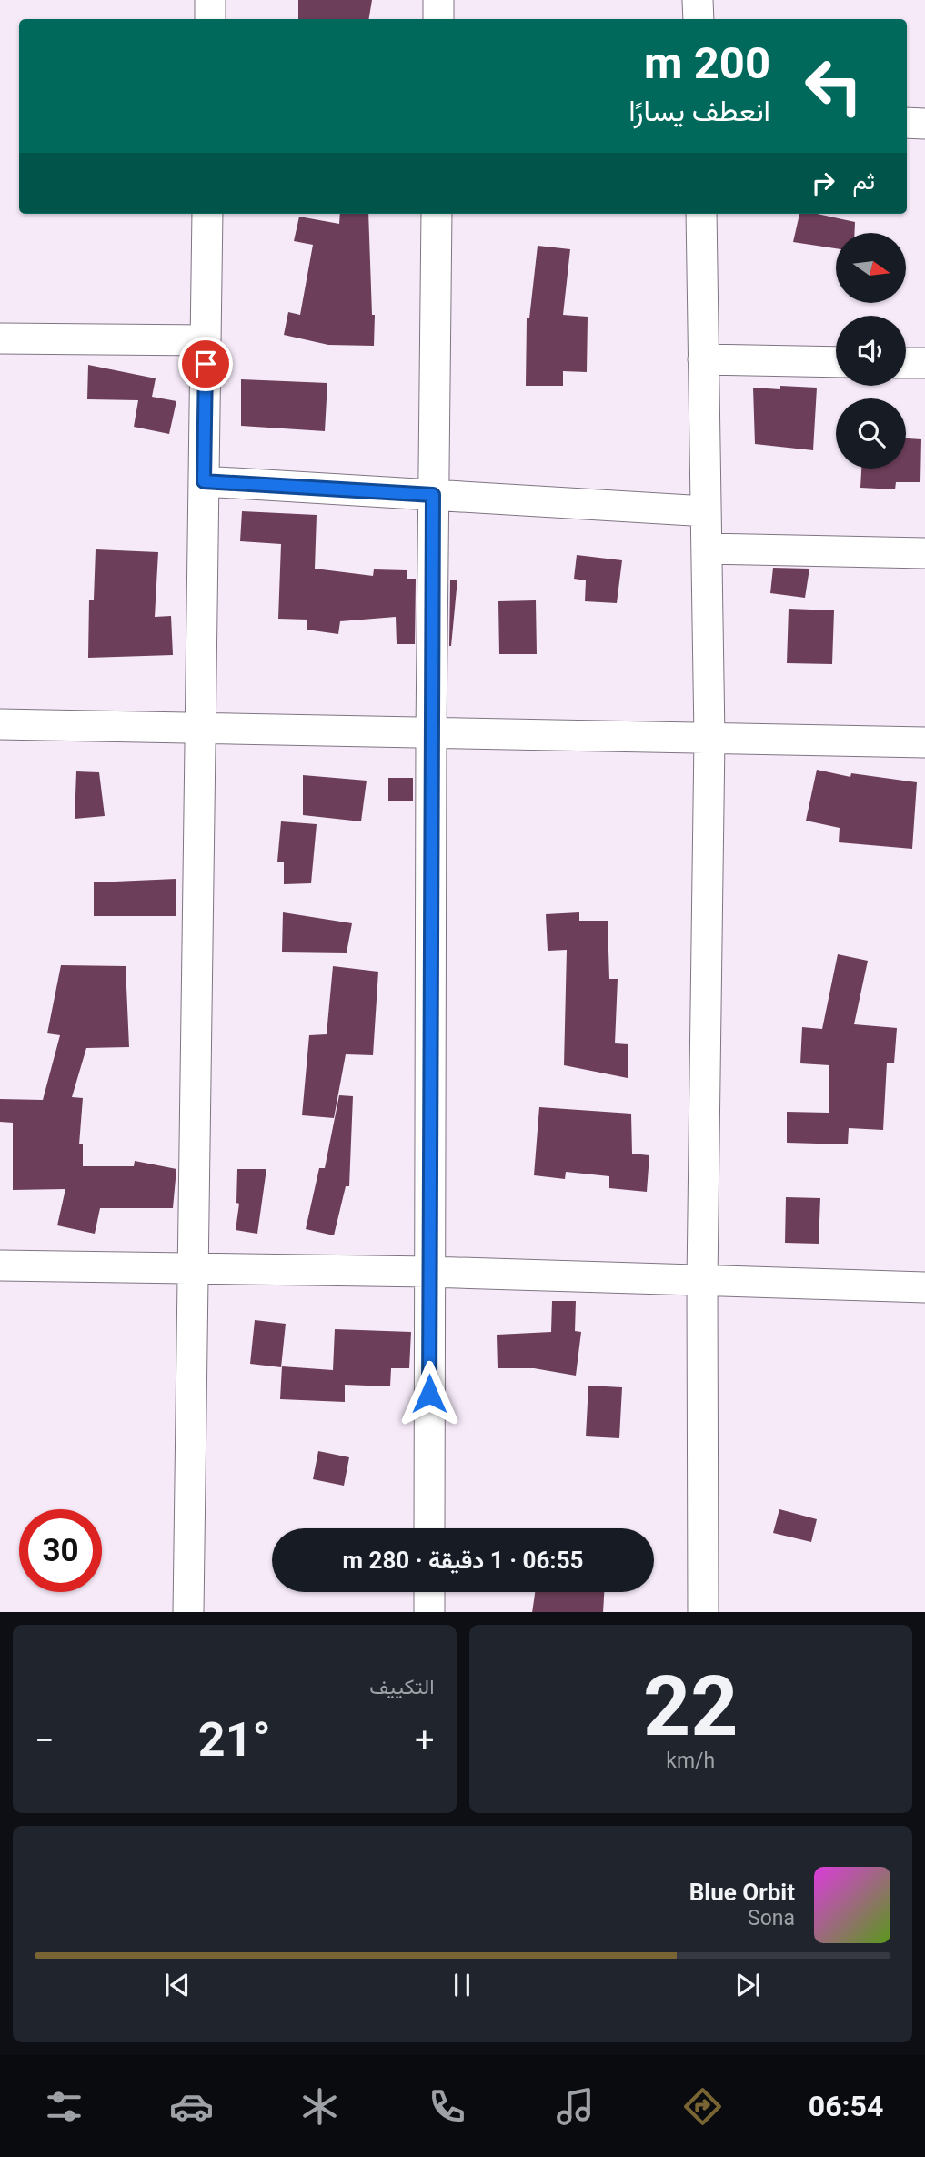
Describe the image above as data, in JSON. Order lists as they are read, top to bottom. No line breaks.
{"north":"right","page":{"turn":["200 m","انعطف يسارًا"],"then":"ثم","limit":"30","trip":"06:55 · 1 دقيقة · 280 m","tile":[["22","km/h"],"التكييف"],"heat":["−","21°","+"],"song":["Blue Orbit","Sona"],"tabs":"06:54"}}
